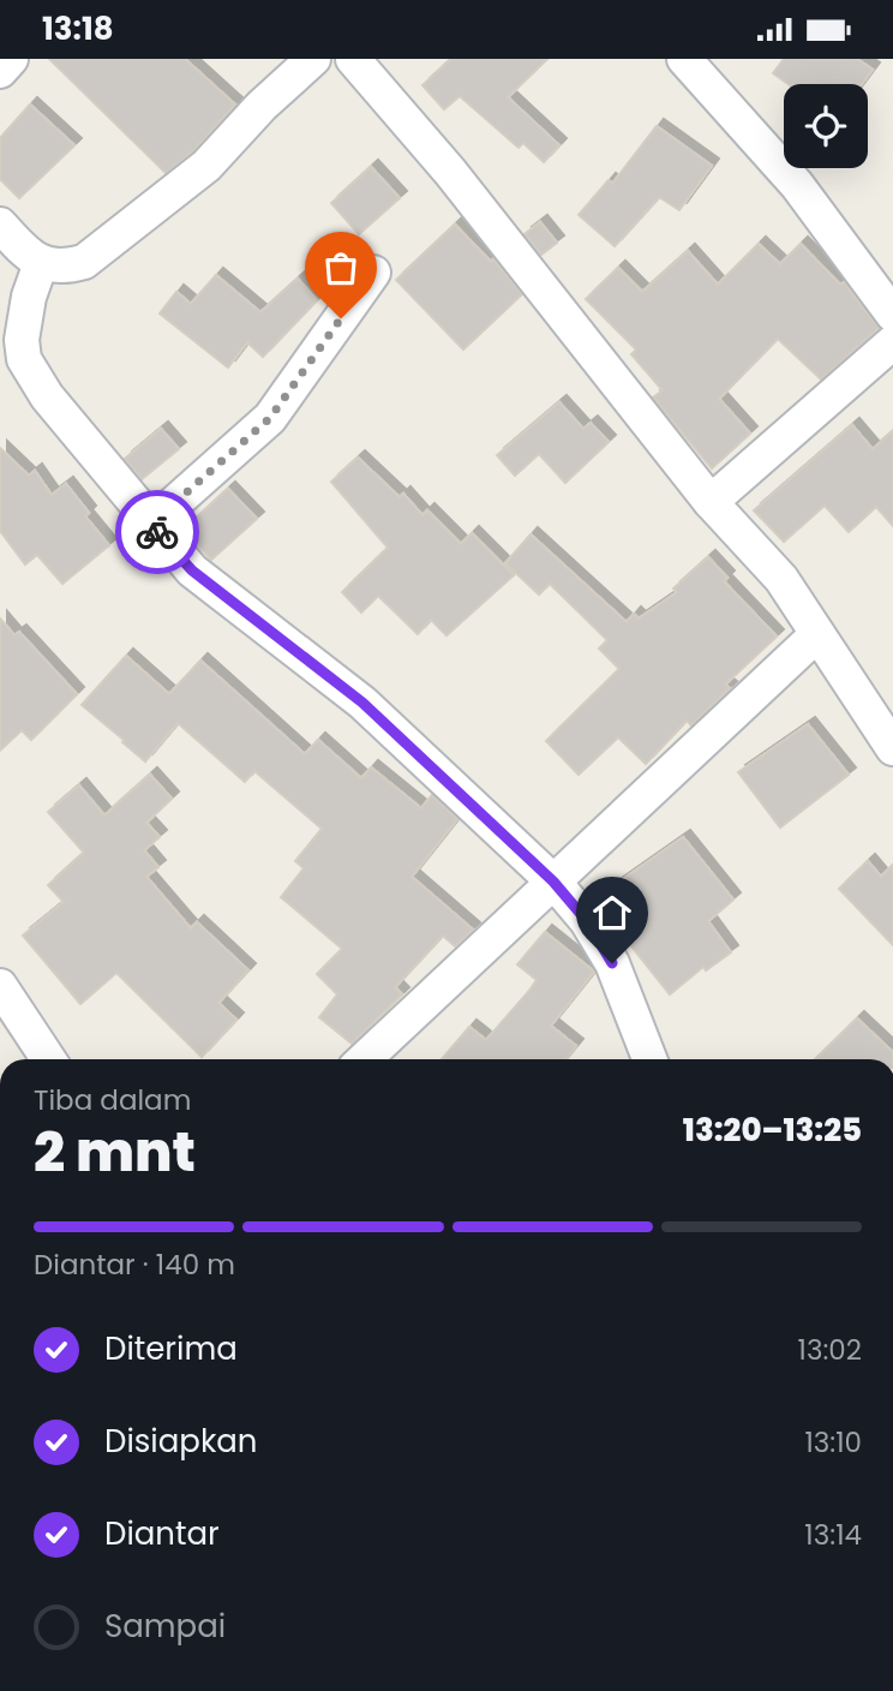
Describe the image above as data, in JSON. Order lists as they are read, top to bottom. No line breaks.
{"page":{"status":"13:18","heading":["2 mnt","Tiba dalam","13:20–13:25"],"bar":"Diantar · 140 m","list":[["Diterima","13:02"],["Disiapkan","13:10"],["Diantar","13:14"],"Sampai"]}}
